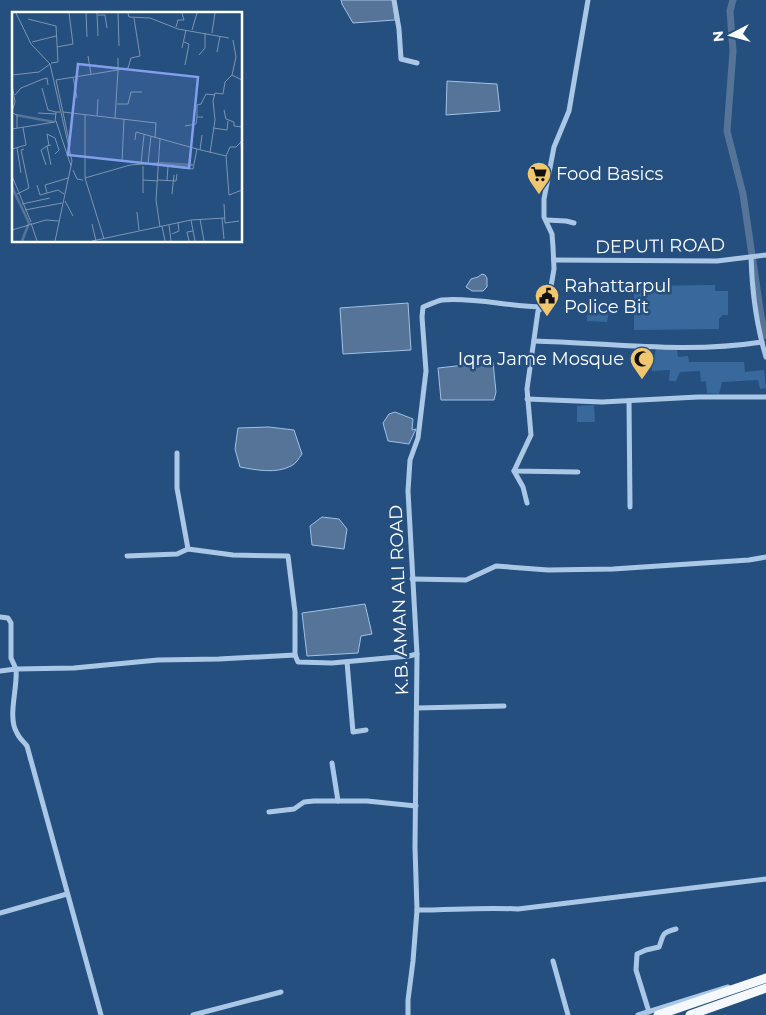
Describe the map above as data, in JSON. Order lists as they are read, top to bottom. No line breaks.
{"streets":{"street":["DEPUTI ROAD","K.B. AMAN ALI ROAD"]},"places":{"supermarket":["Food Basics"],"public building":["Rahattarpul Police Bit"],"mosque":["Iqra Jame Mosque"]},"north":"left"}
